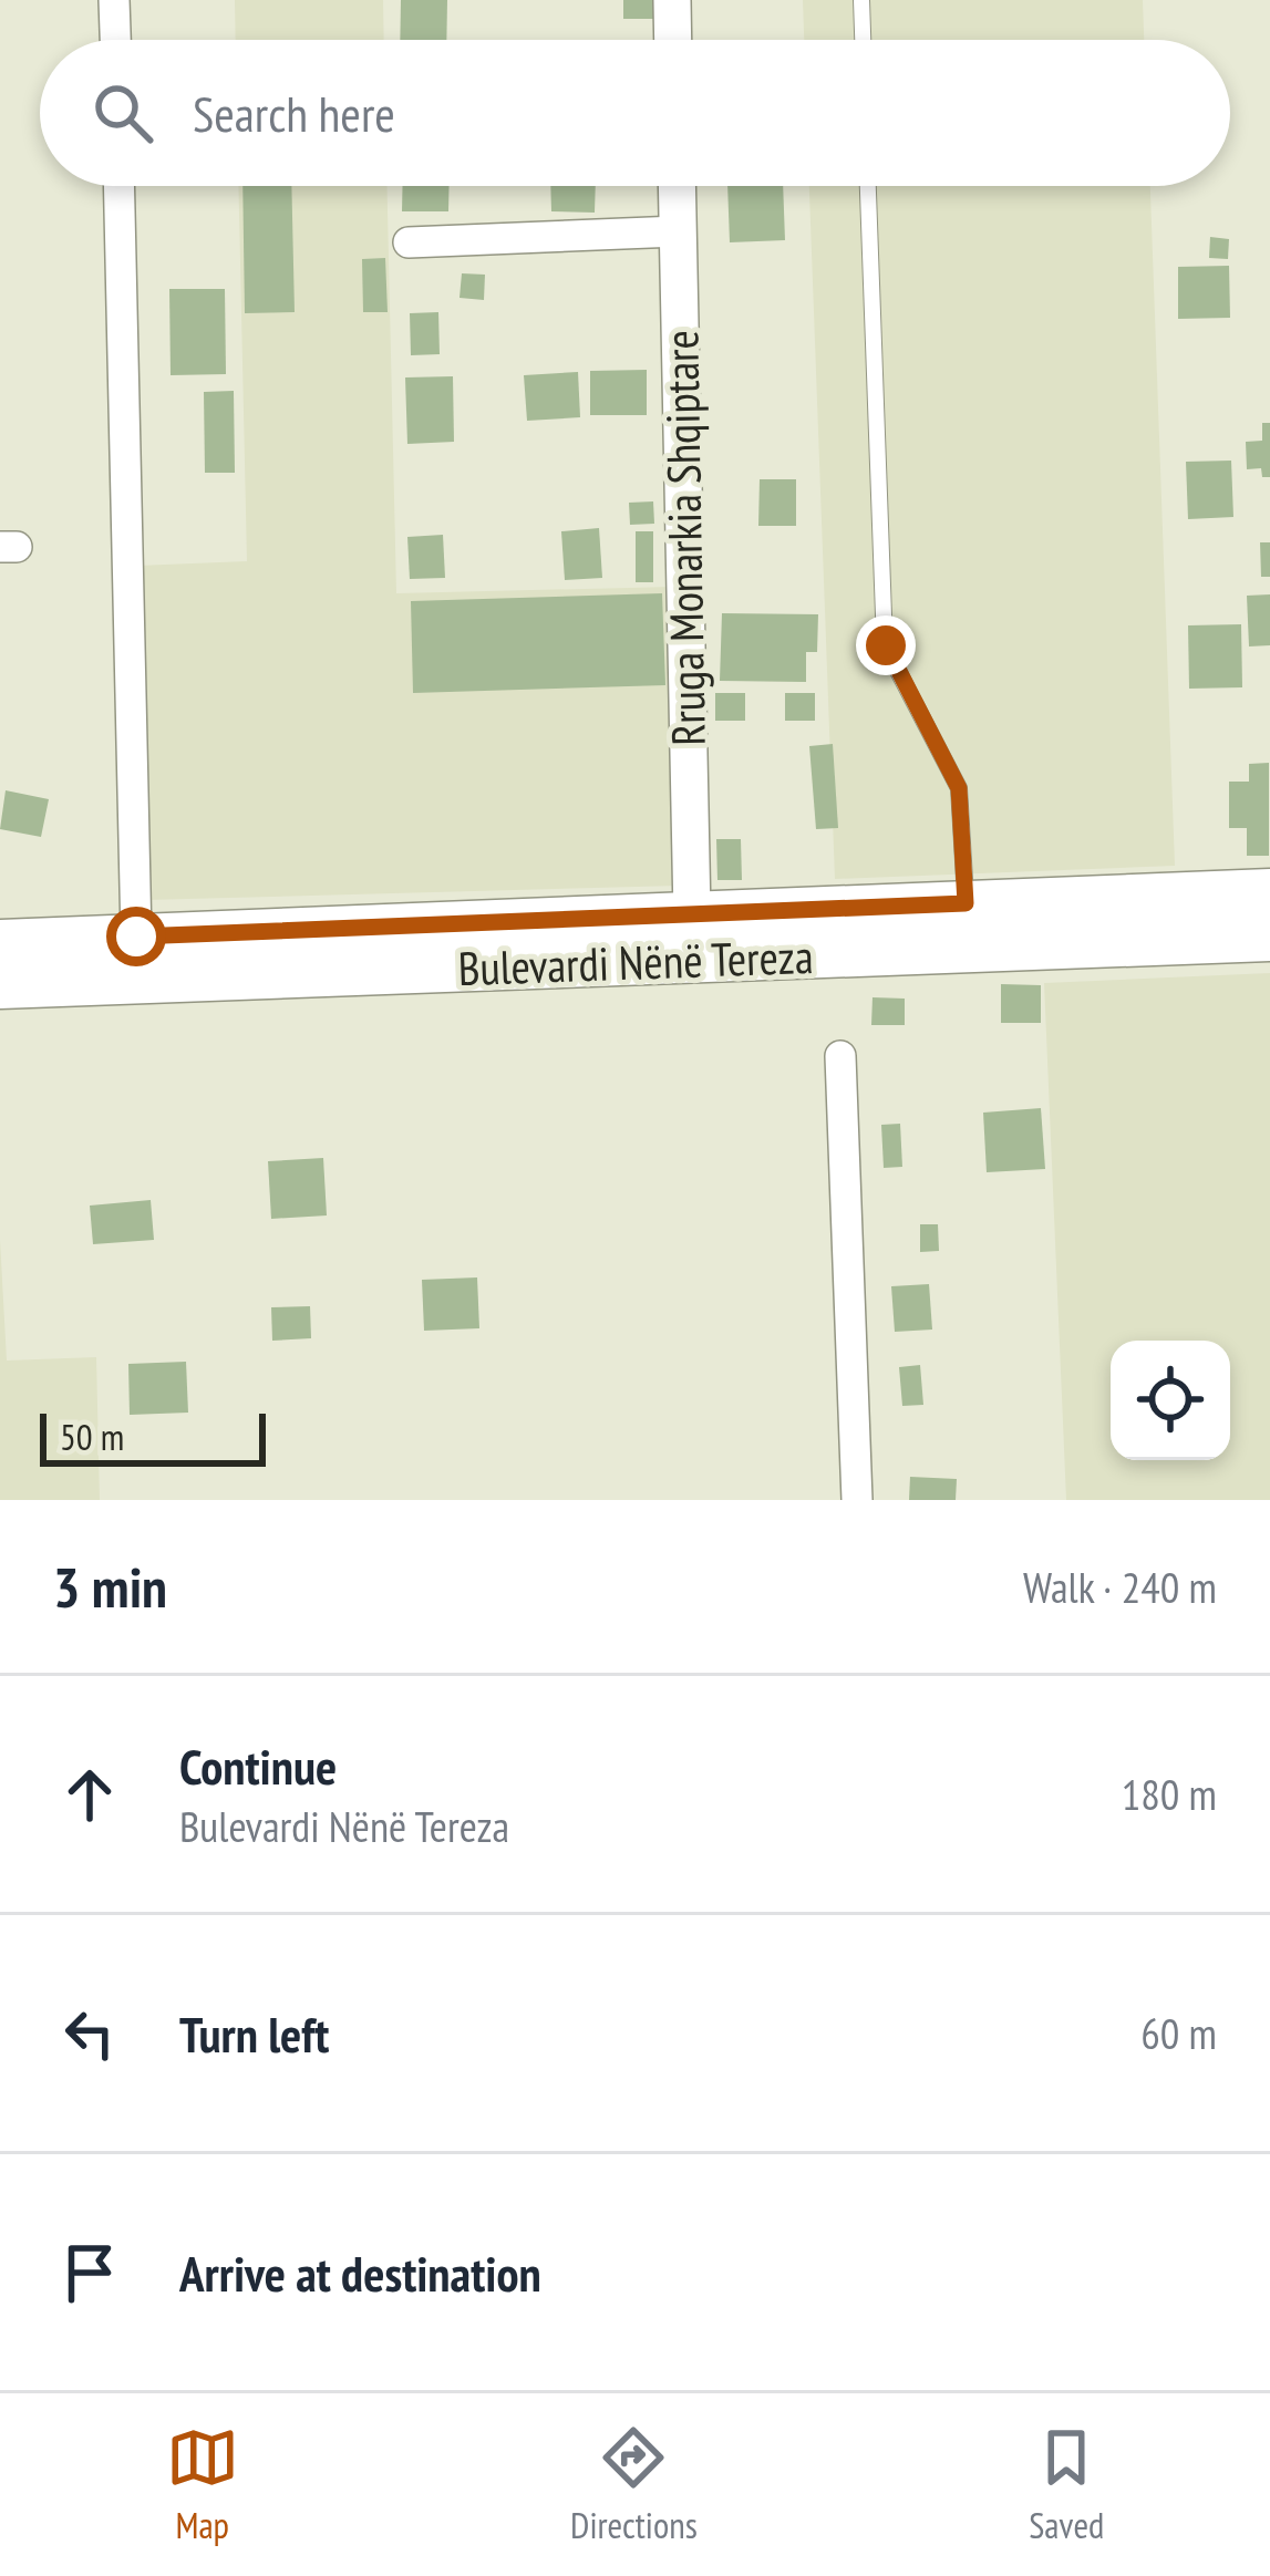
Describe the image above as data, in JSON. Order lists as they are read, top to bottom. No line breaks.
{"streets":{"main road":["Bulevardi Nënë Tereza"],"street":["Rruga Monarkia Shqiptare"]},"crossings":[["Rruga Monarkia Shqiptare","Bulevardi Nënë Tereza"]],"scale_bar":"50 m","page":{"search":"Search here","scale":"50 m","heading":["3 min","Walk · 240 m"],"list":[["Continue","Bulevardi Nënë Tereza","180 m"],["Turn left","60 m"],"Arrive at destination"],"nav":["Map","Directions","Saved"]}}
